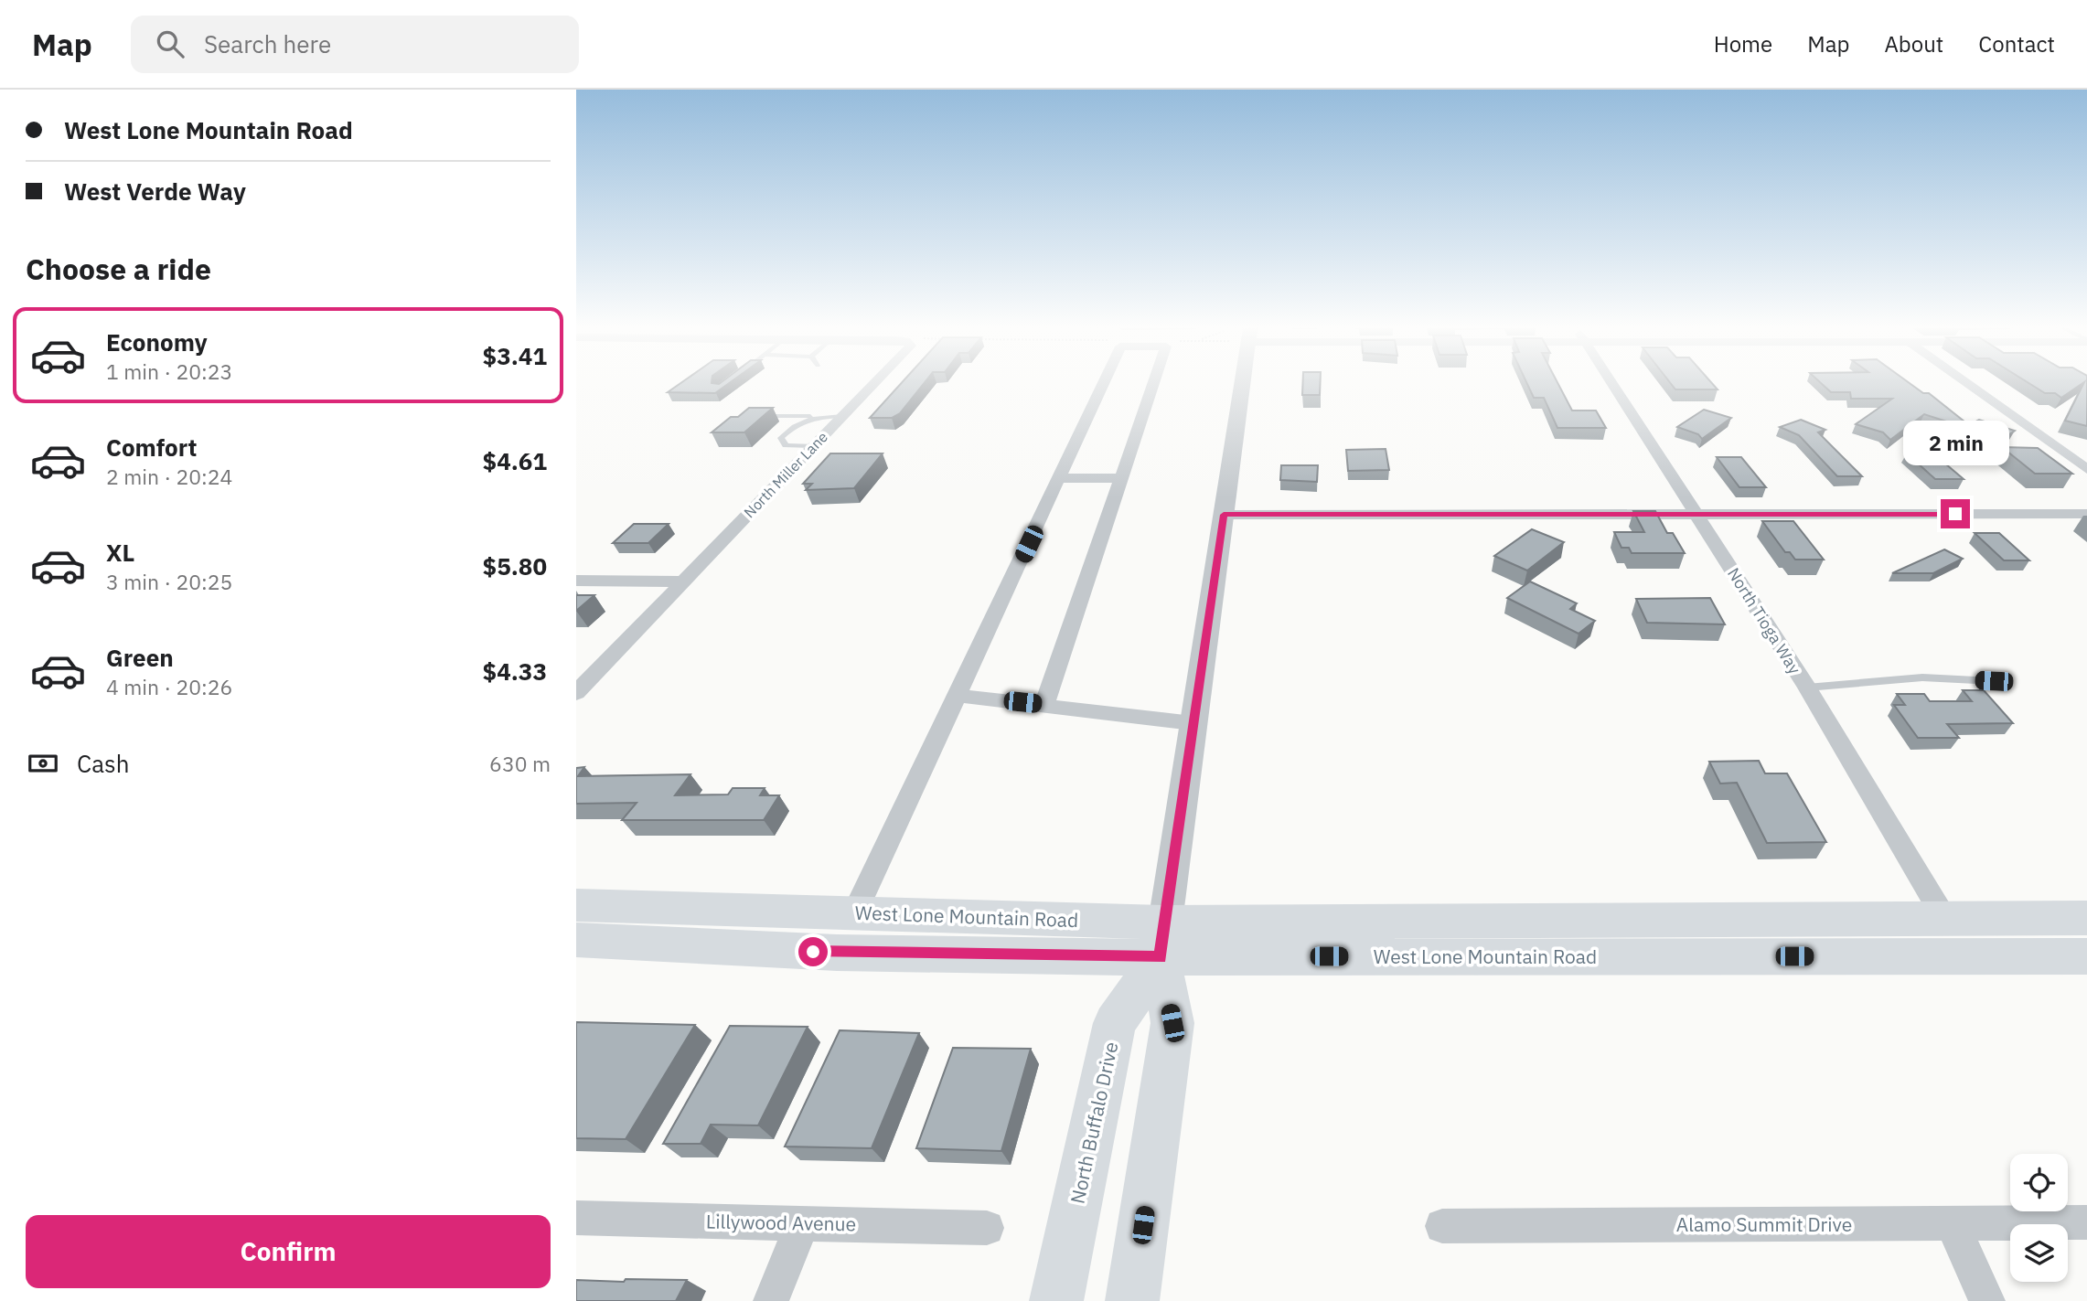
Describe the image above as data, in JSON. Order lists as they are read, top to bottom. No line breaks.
{"streets":{"main road":["West Lone Mountain Road","North Buffalo Drive"],"street":["North Miller Lane","North Tioga Way","Lillywood Avenue","Alamo Summit Drive"]},"crossings":[["North Tioga Way","West Lone Mountain Road"],["West Lone Mountain Road","North Buffalo Drive"]],"page":{"header":"Map","search":"Search here","nav":["Home","Map","About","Contact"],"banner":["West Lone Mountain Road","West Verde Way"],"heading":"Choose a ride","list":[{"name":"Economy","note":"1 min · 20:23","value":"$3.41"},{"name":"Comfort","note":"2 min · 20:24","value":"$4.61"},{"name":"XL","note":"3 min · 20:25","value":"$5.80"},{"name":"Green","note":"4 min · 20:26","value":"$4.33"}],"bubble":"2 min","pay":["Cash","630 m"],"buttons":"Confirm"}}
